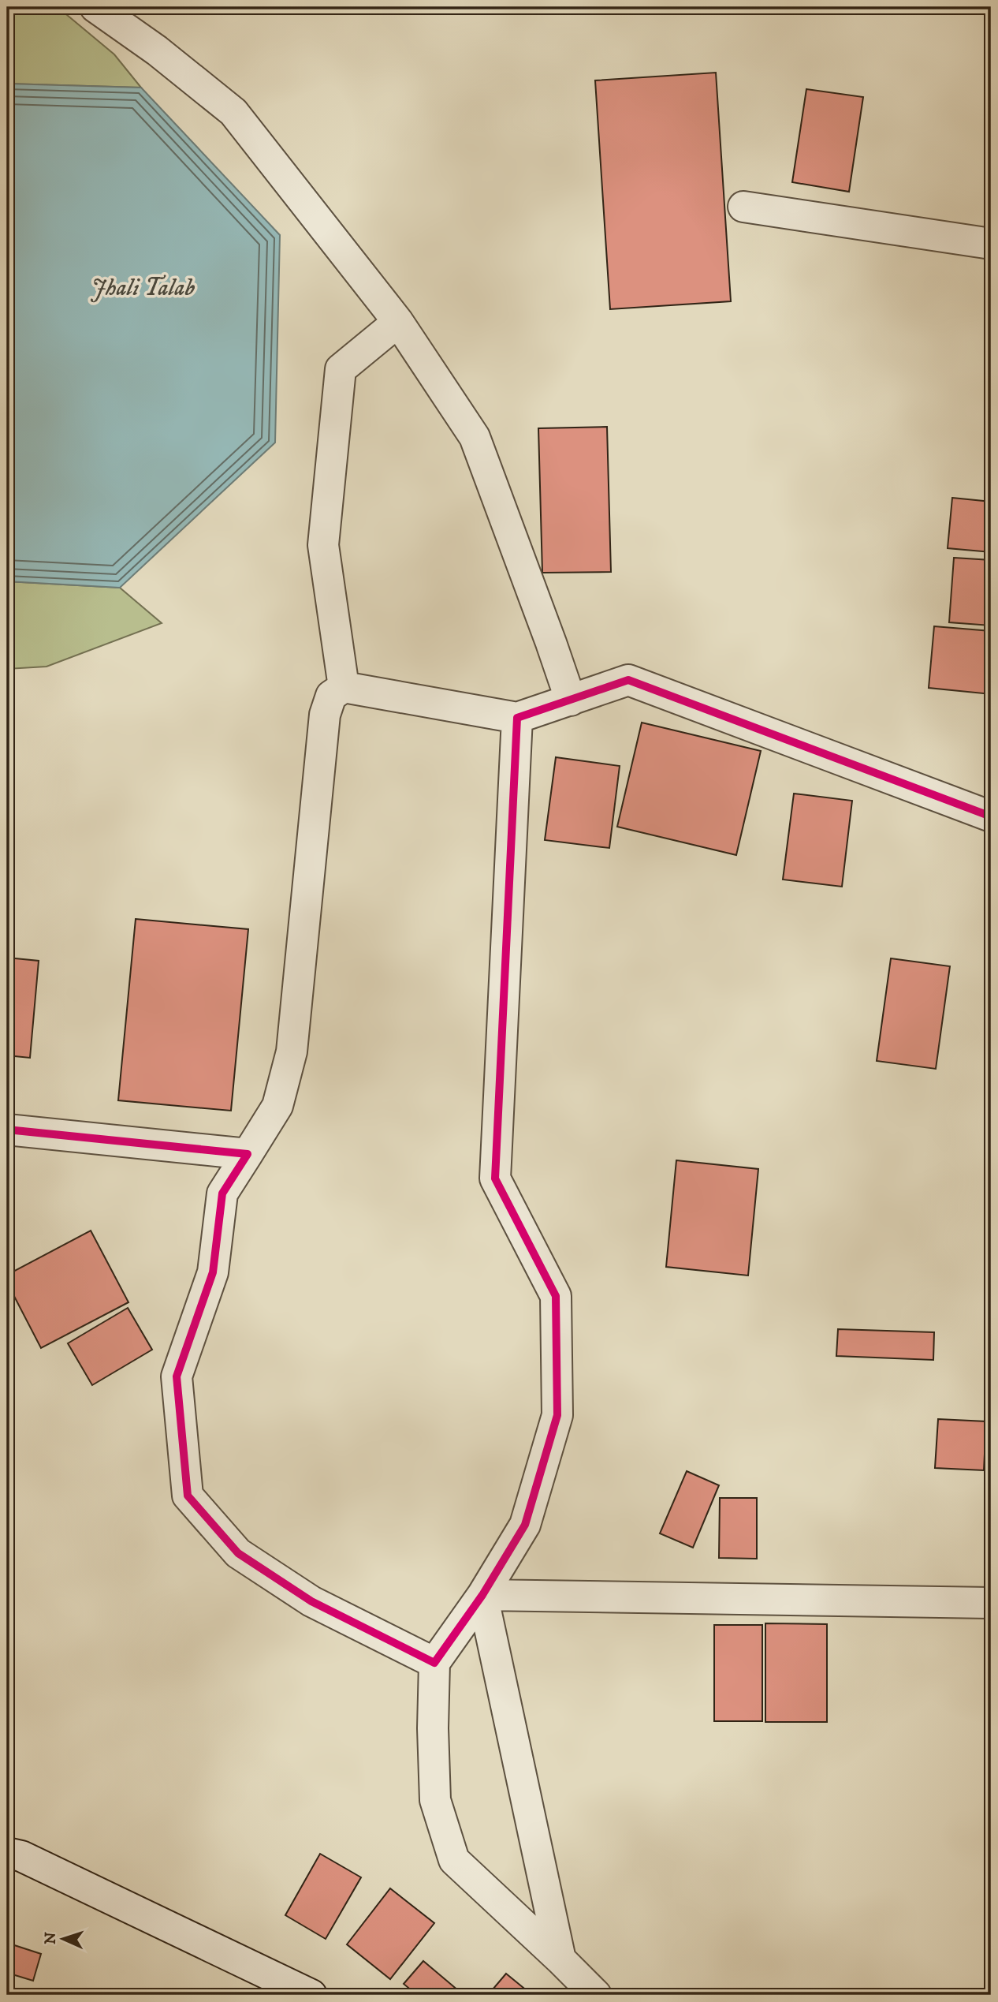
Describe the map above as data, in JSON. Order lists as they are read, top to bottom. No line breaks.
{"water":["Jhali Talab"],"north":"left"}
